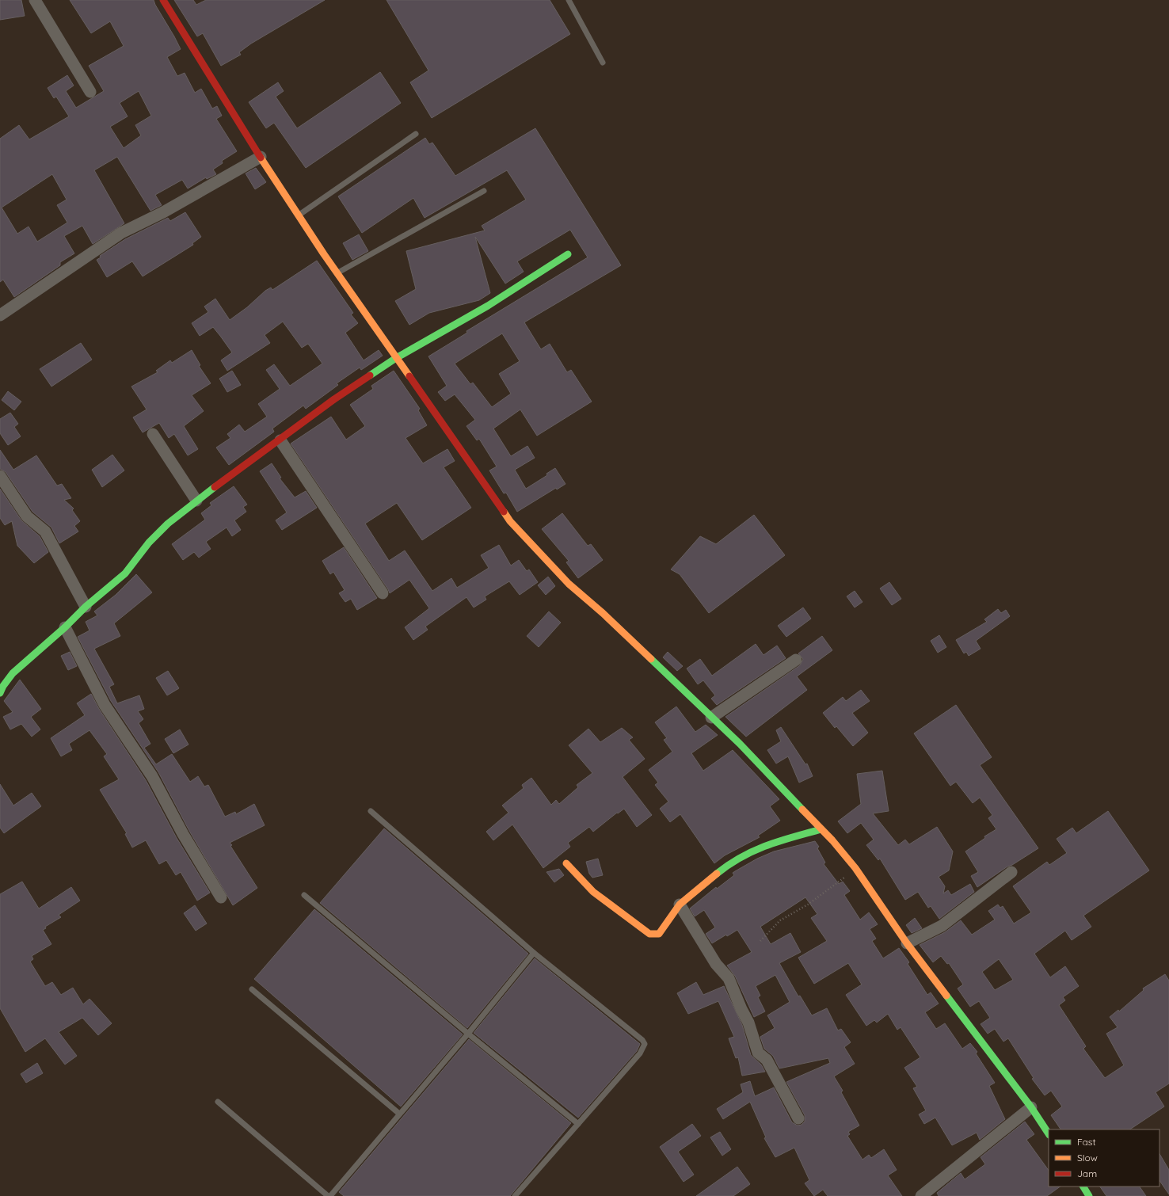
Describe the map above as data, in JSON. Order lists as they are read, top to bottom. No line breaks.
{"legend":["Fast","Slow","Jam"]}
